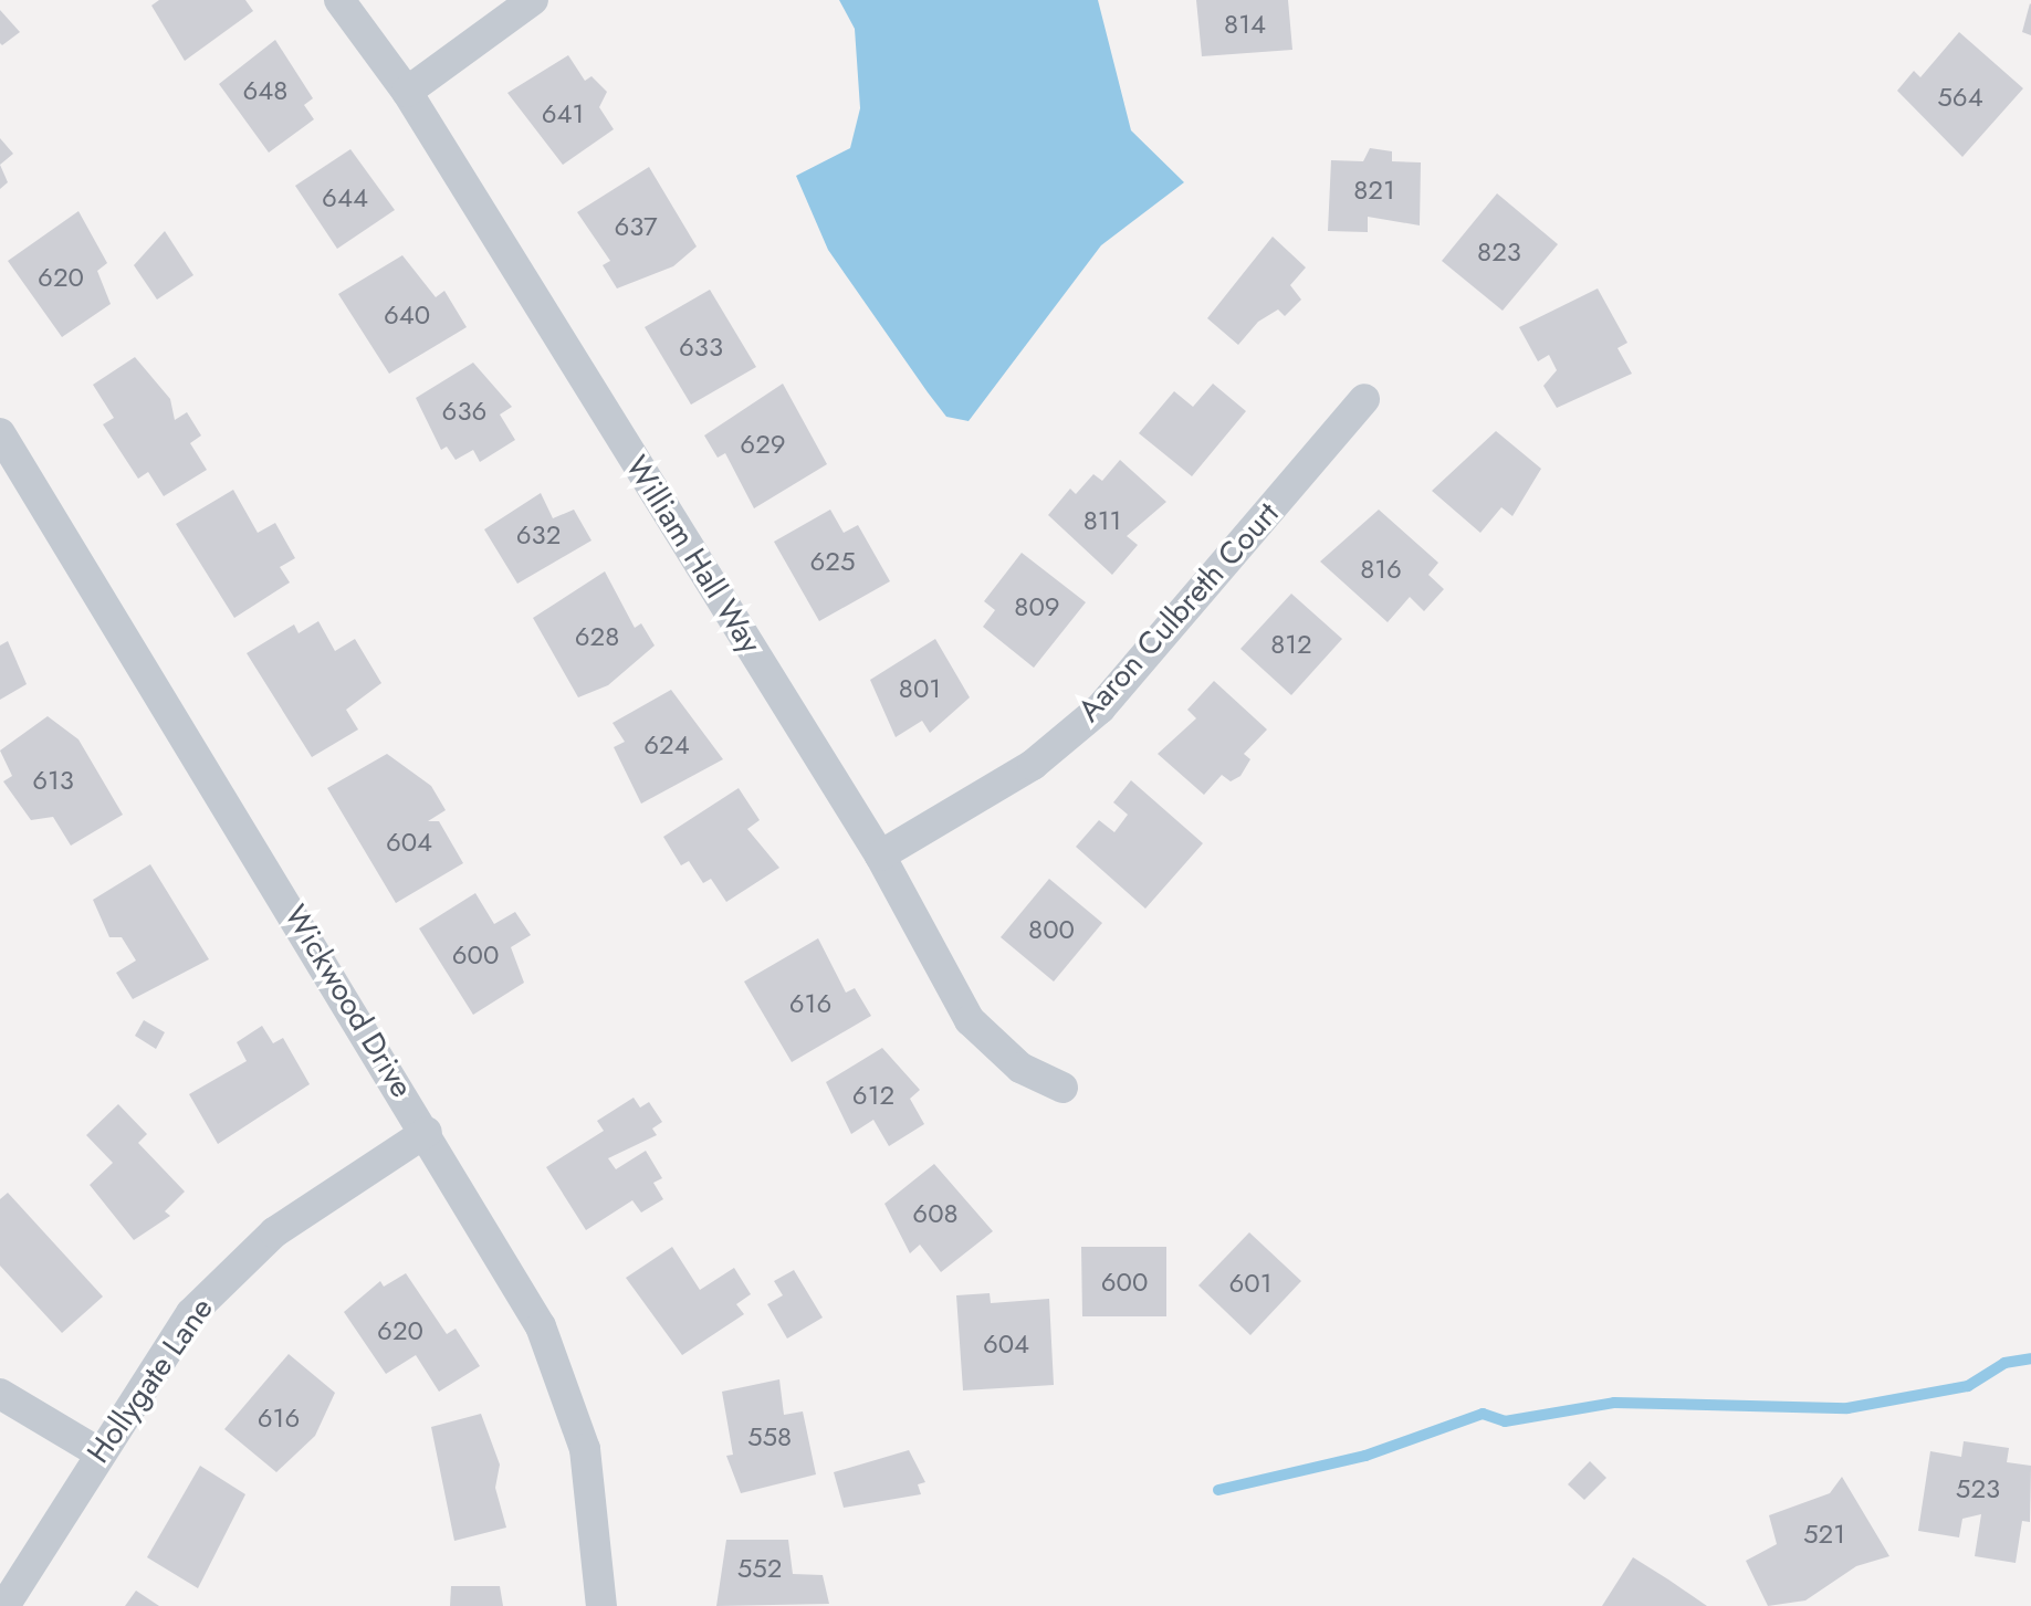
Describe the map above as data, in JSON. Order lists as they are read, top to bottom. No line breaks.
{"streets":{"street":["William Hall Way","Aaron Culbreth Court","Wickwood Drive","Hollygate Lane"]},"crossings":[["William Hall Way","Aaron Culbreth Court"],["Wickwood Drive","Hollygate Lane"]],"house_numbers":["814","648","564","641","821","644","637","823","620","640","633","636","629","811","632","625","816","809","628","812","801","624","613","604","800","600","616","612","608","600","601","620","604","616","558","523","521","552"]}
